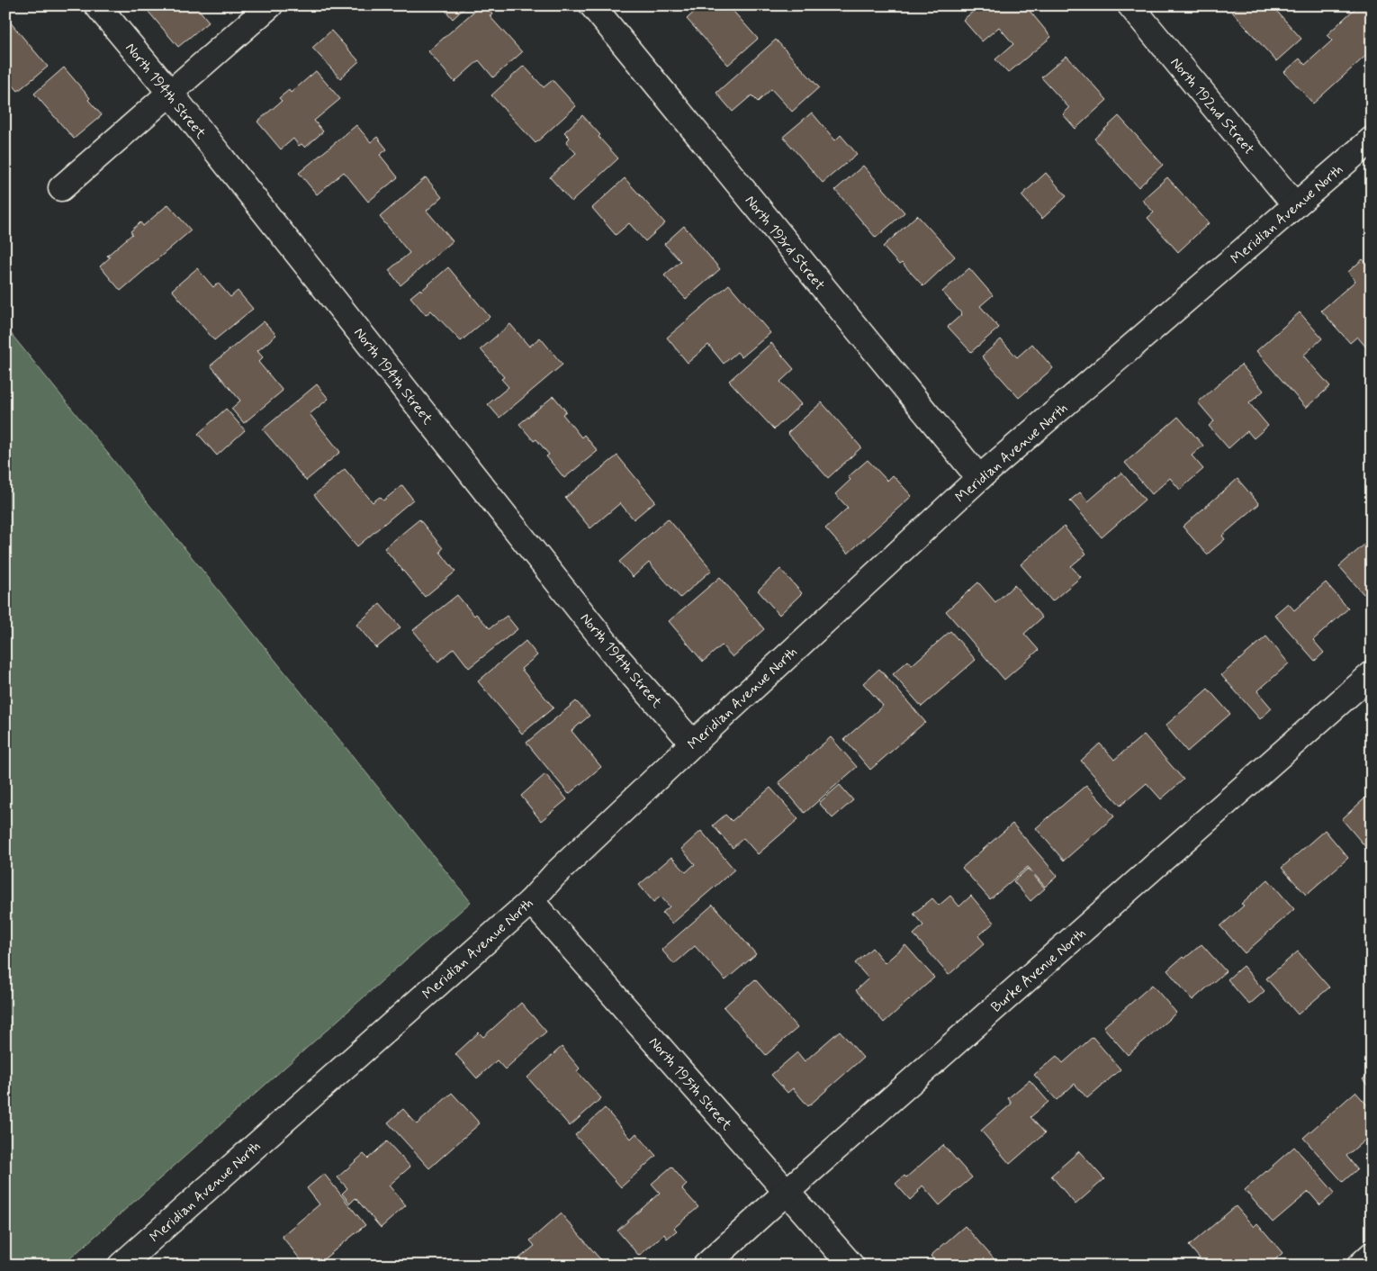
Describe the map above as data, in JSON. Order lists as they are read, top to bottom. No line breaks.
{"streets":{"street":["North 194th Street","North 192nd Street","Meridian Avenue North","North 193rd Street","Burke Avenue North","North 195th Street"]},"crossings":[["North 194th Street","Meridian Avenue North"],["North 192nd Street","Meridian Avenue North"],["Meridian Avenue North","North 193rd Street"],["Meridian Avenue North","North 195th Street"],["Burke Avenue North","North 195th Street"]]}
